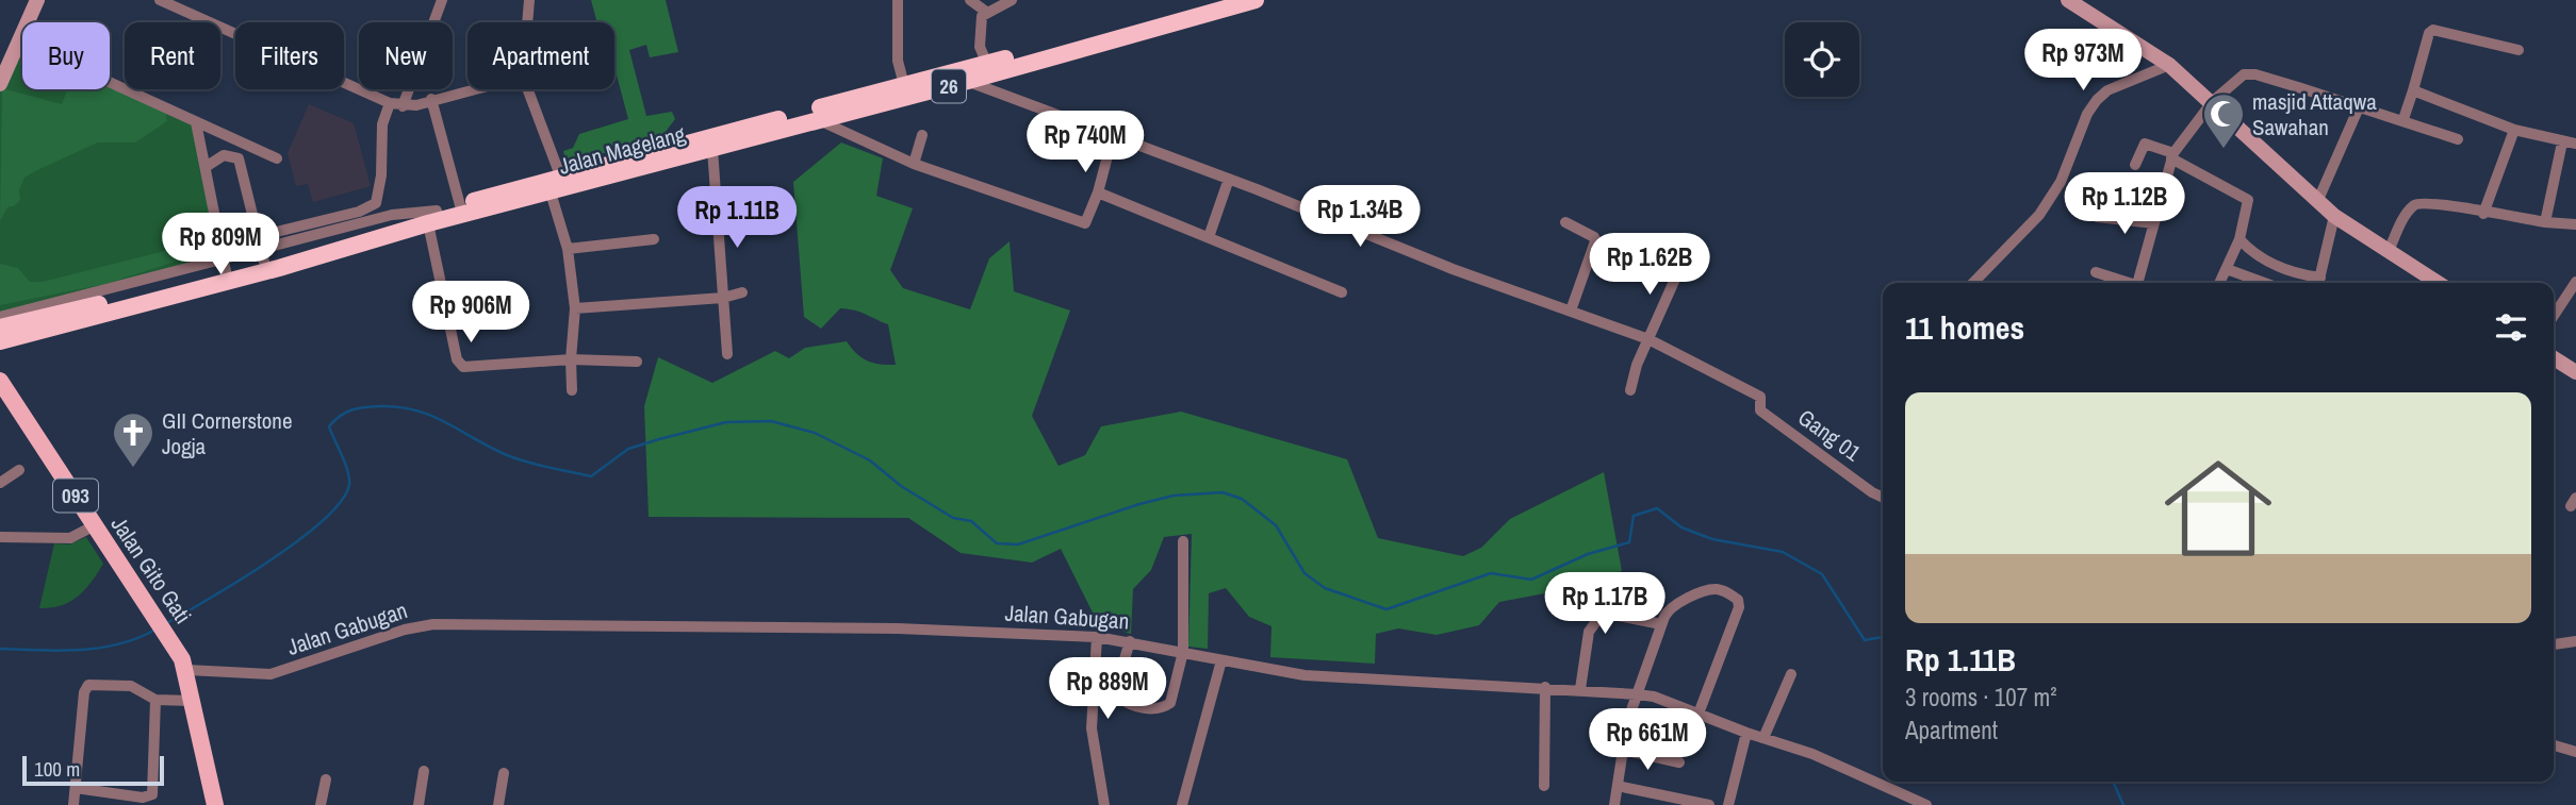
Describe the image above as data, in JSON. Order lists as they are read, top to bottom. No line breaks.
{"streets":{"highway":["26","Jalan Magelang"],"main road":["093","Jalan Gito Gati"],"street":["Gang 01","Jalan Gabugan"]},"crossings":[["Jalan Gito Gati","Jalan Gabugan"]],"places":{"mosque":["masjid Attaqwa Sawahan"],"church":["GII Cornerstone Jogja"]},"scale_bar":"100 m","page":{"chip":["Buy","Rent","Filters","New","Apartment"],"price":["Rp 973M","Rp 740M","Rp 1.12B","Rp 1.34B","Rp 1.11B","Rp 809M","Rp 1.62B","Rp 906M","Rp 1.17B","Rp 889M","Rp 661M"],"heading":"11 homes","list":[{"name":"Rp 1.11B","note":"3 rooms · 107 m² · Apartment"}],"scale":"100 m"}}
